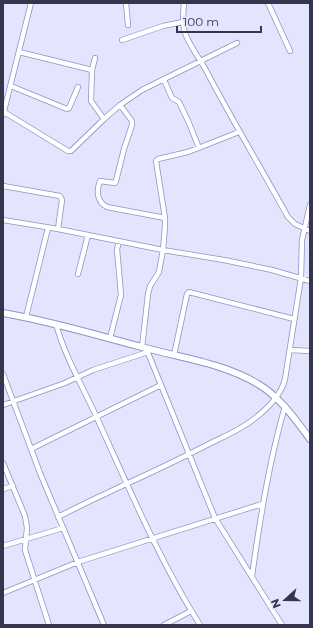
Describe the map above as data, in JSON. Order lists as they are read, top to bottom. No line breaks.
{"scale_bar":"100 m","north":"left"}
